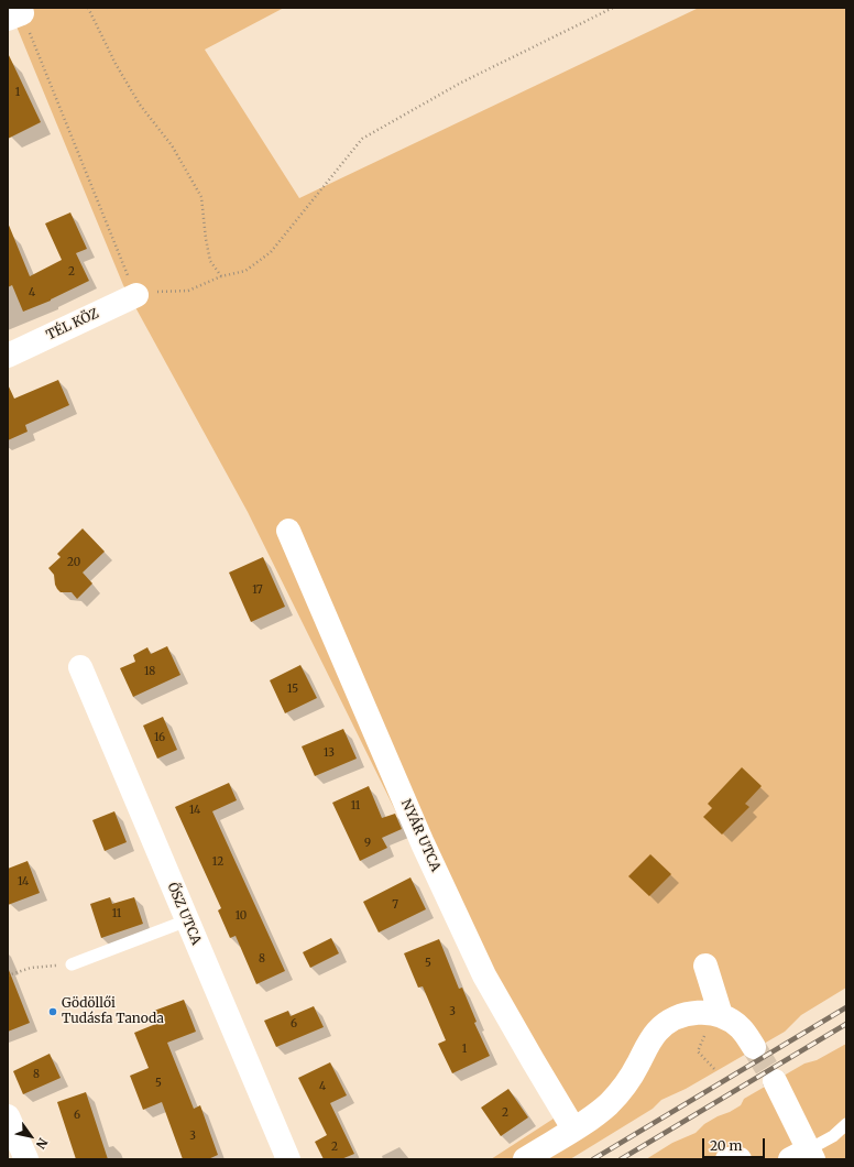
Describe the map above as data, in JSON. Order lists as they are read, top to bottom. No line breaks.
{"streets":{"street":["TÉL KÖZ","NYÁR UTCA","ŐSZ UTCA"]},"places":["Gödöllői Tudásfa Tanoda"],"house_numbers":["1","2","4","20","17","18","15","16","13","11","14","9","12","14","7","11","10","8","5","3","6","1","8","5","4","2","6","3","2"],"scale_bar":"20 m","north":"bottom right"}
